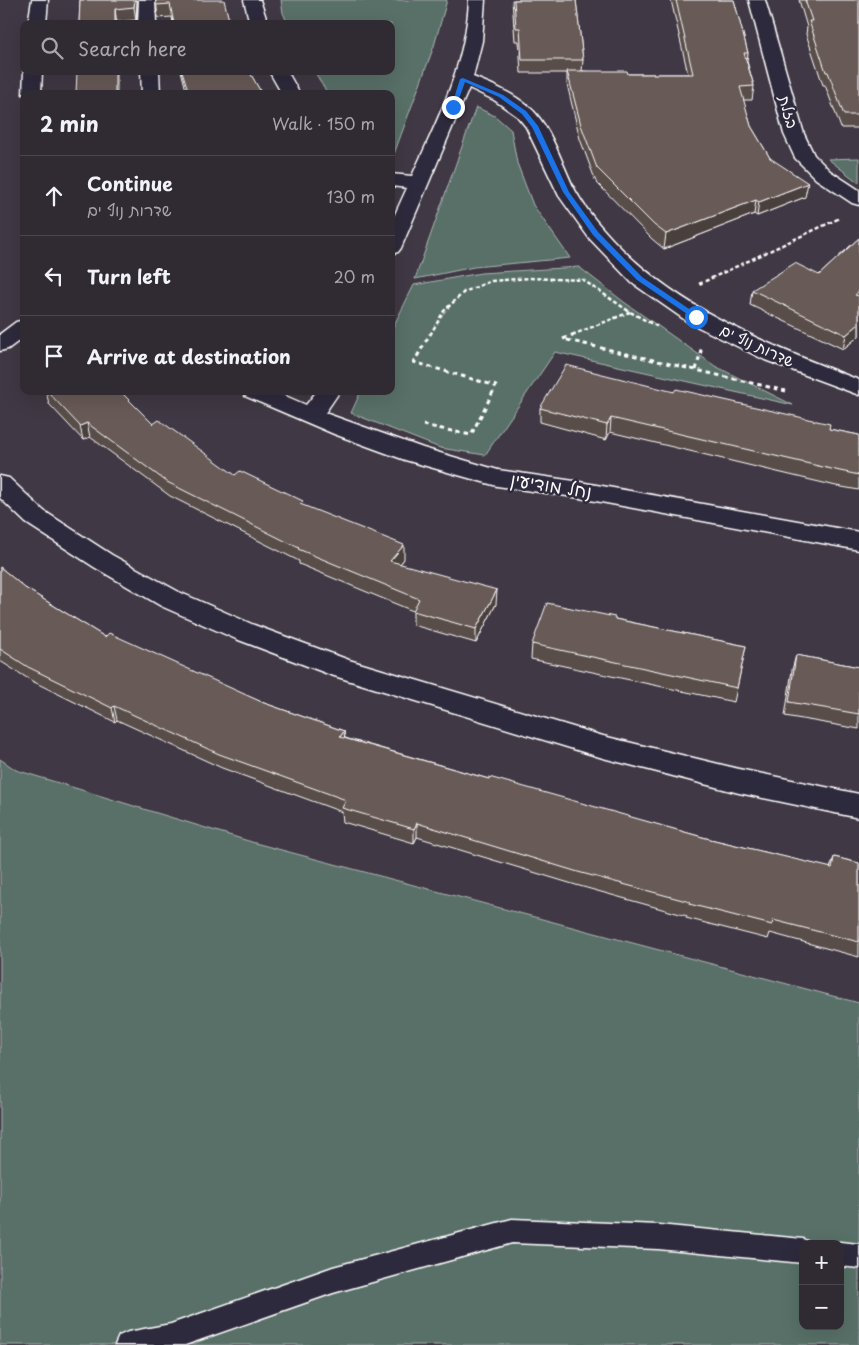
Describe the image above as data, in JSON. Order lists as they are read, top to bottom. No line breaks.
{"streets":{"street":["בזלת","שדרות נוף ים","נחל מודיעין"]},"page":{"search":"Search here","heading":["2 min","Walk · 150 m"],"list":[["Continue","שדרות נוף ים","130 m"],["Turn left","20 m"],"Arrive at destination"],"map_buttons":["+","−"]}}
